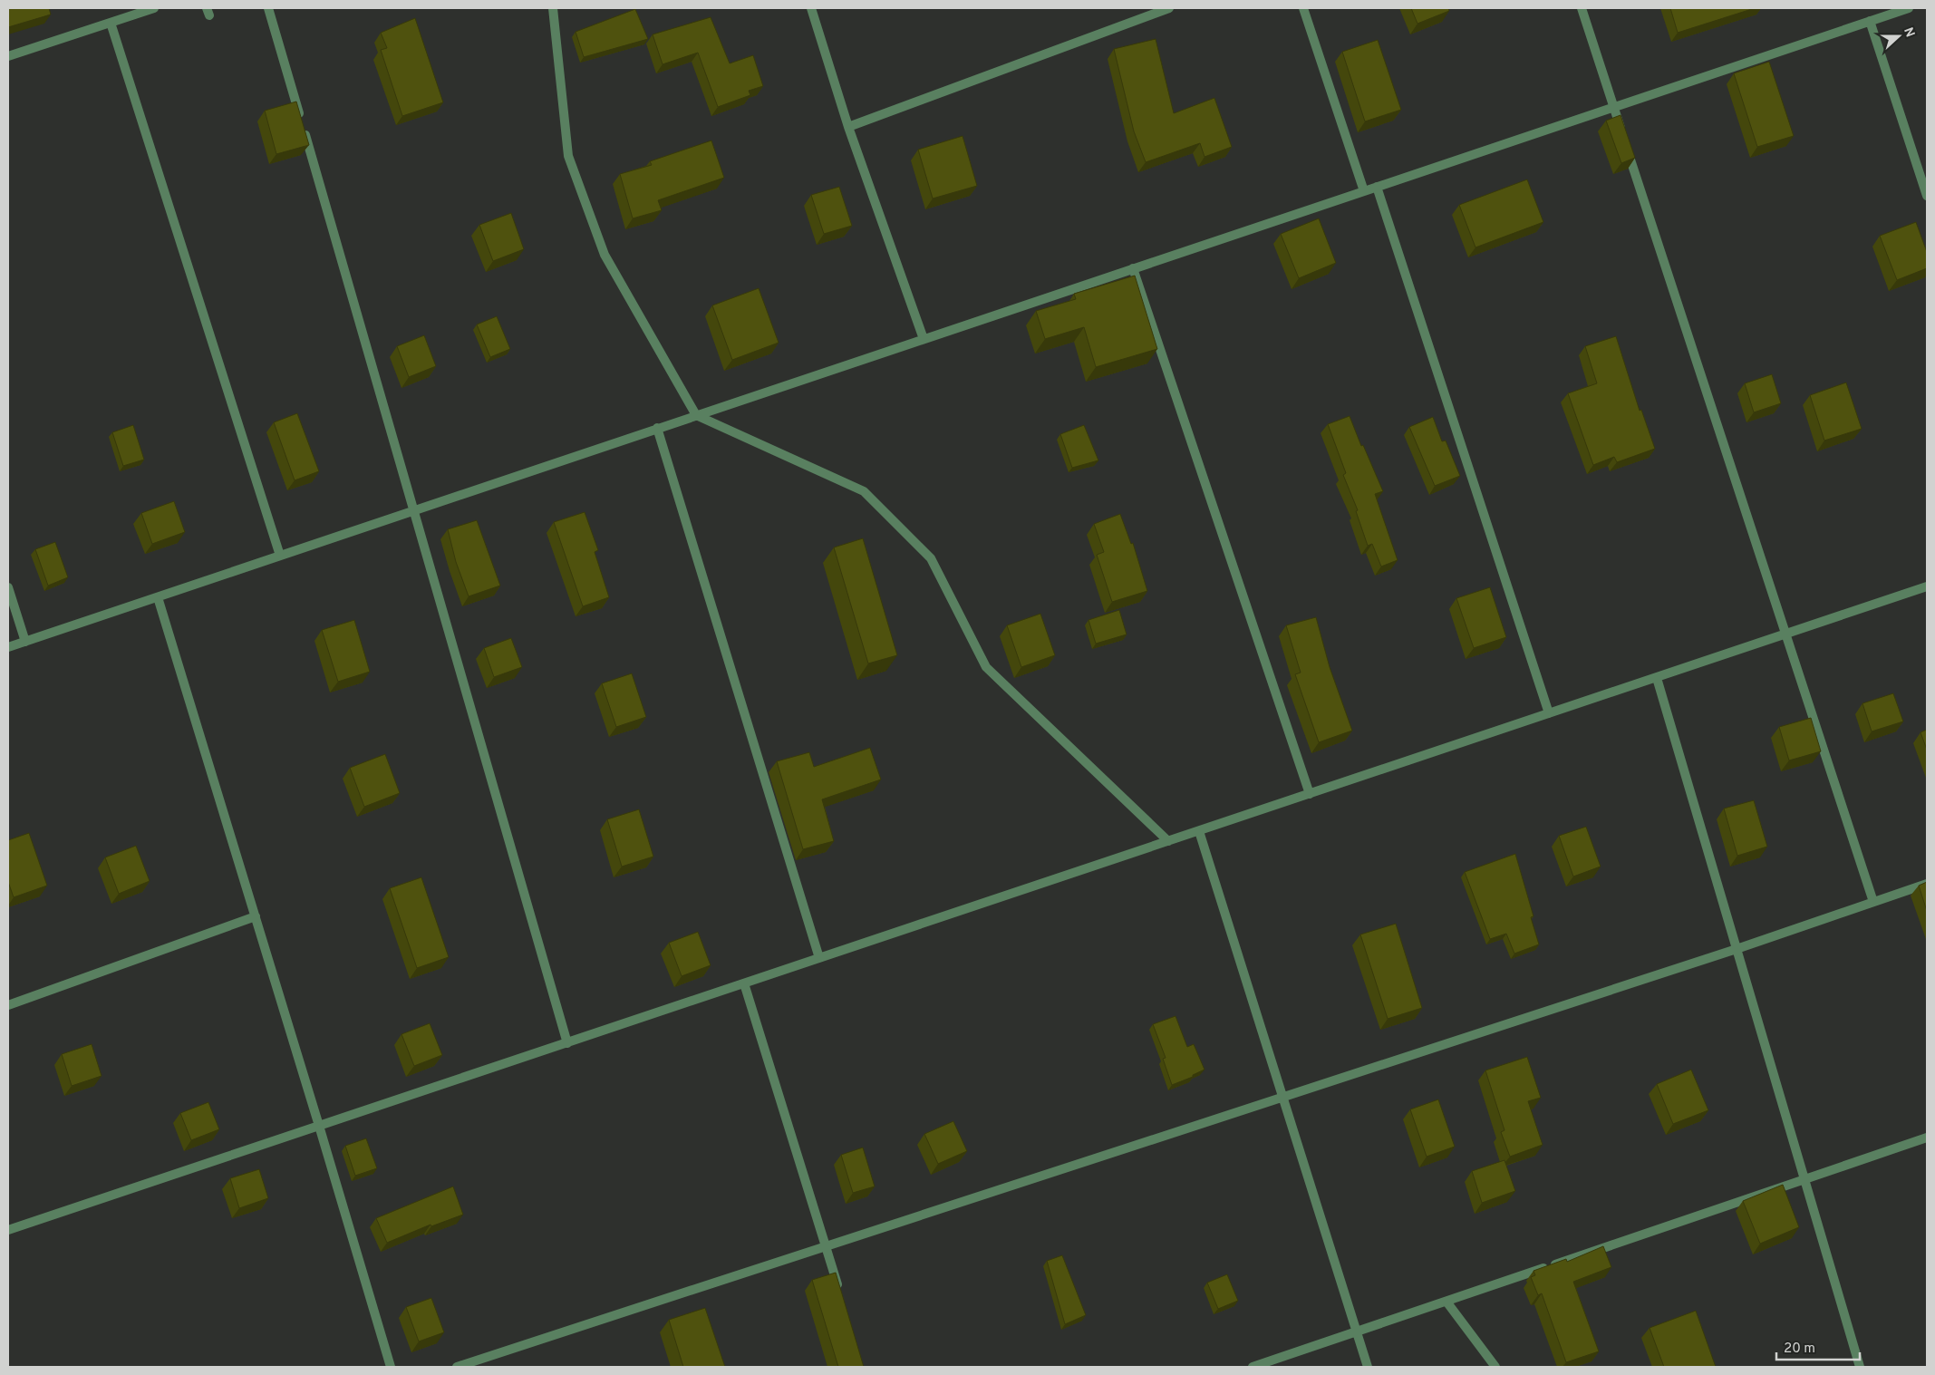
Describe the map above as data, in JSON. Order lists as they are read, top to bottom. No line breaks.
{"scale_bar":"20 m","north":"right"}
